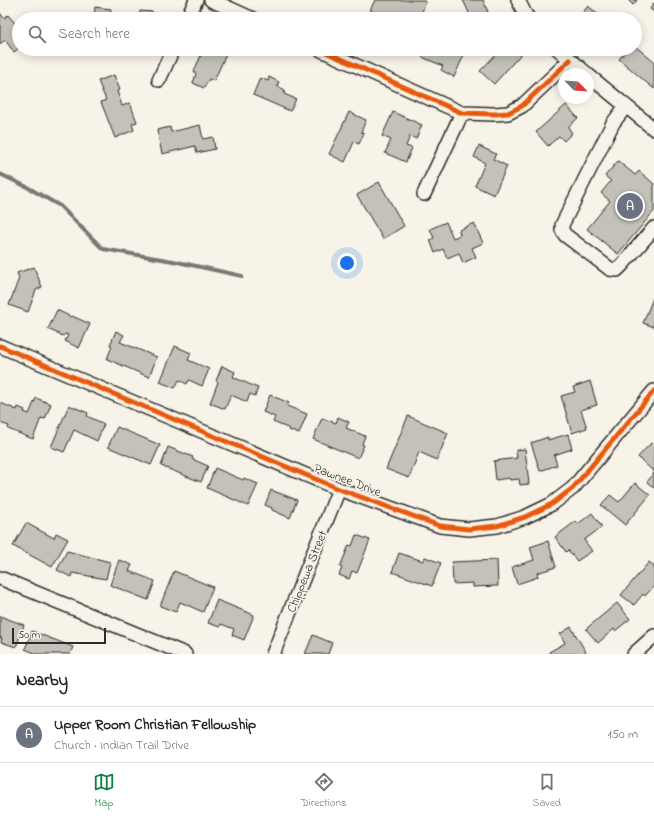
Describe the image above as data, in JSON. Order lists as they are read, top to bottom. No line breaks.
{"streets":{"street":["Pawnee Drive","Chippewa Street"]},"crossings":[["Pawnee Drive","Chippewa Street"]],"scale_bar":"50 m","north":"bottom right","page":{"search":"Search here","pins":"A","scale":"50 m","heading":"Nearby","list":[{"mark":"A","name":"Upper Room Christian Fellowship","note":"Church · Indian Trail Drive","value":"150 m"}],"nav":["Map","Directions","Saved"]}}
